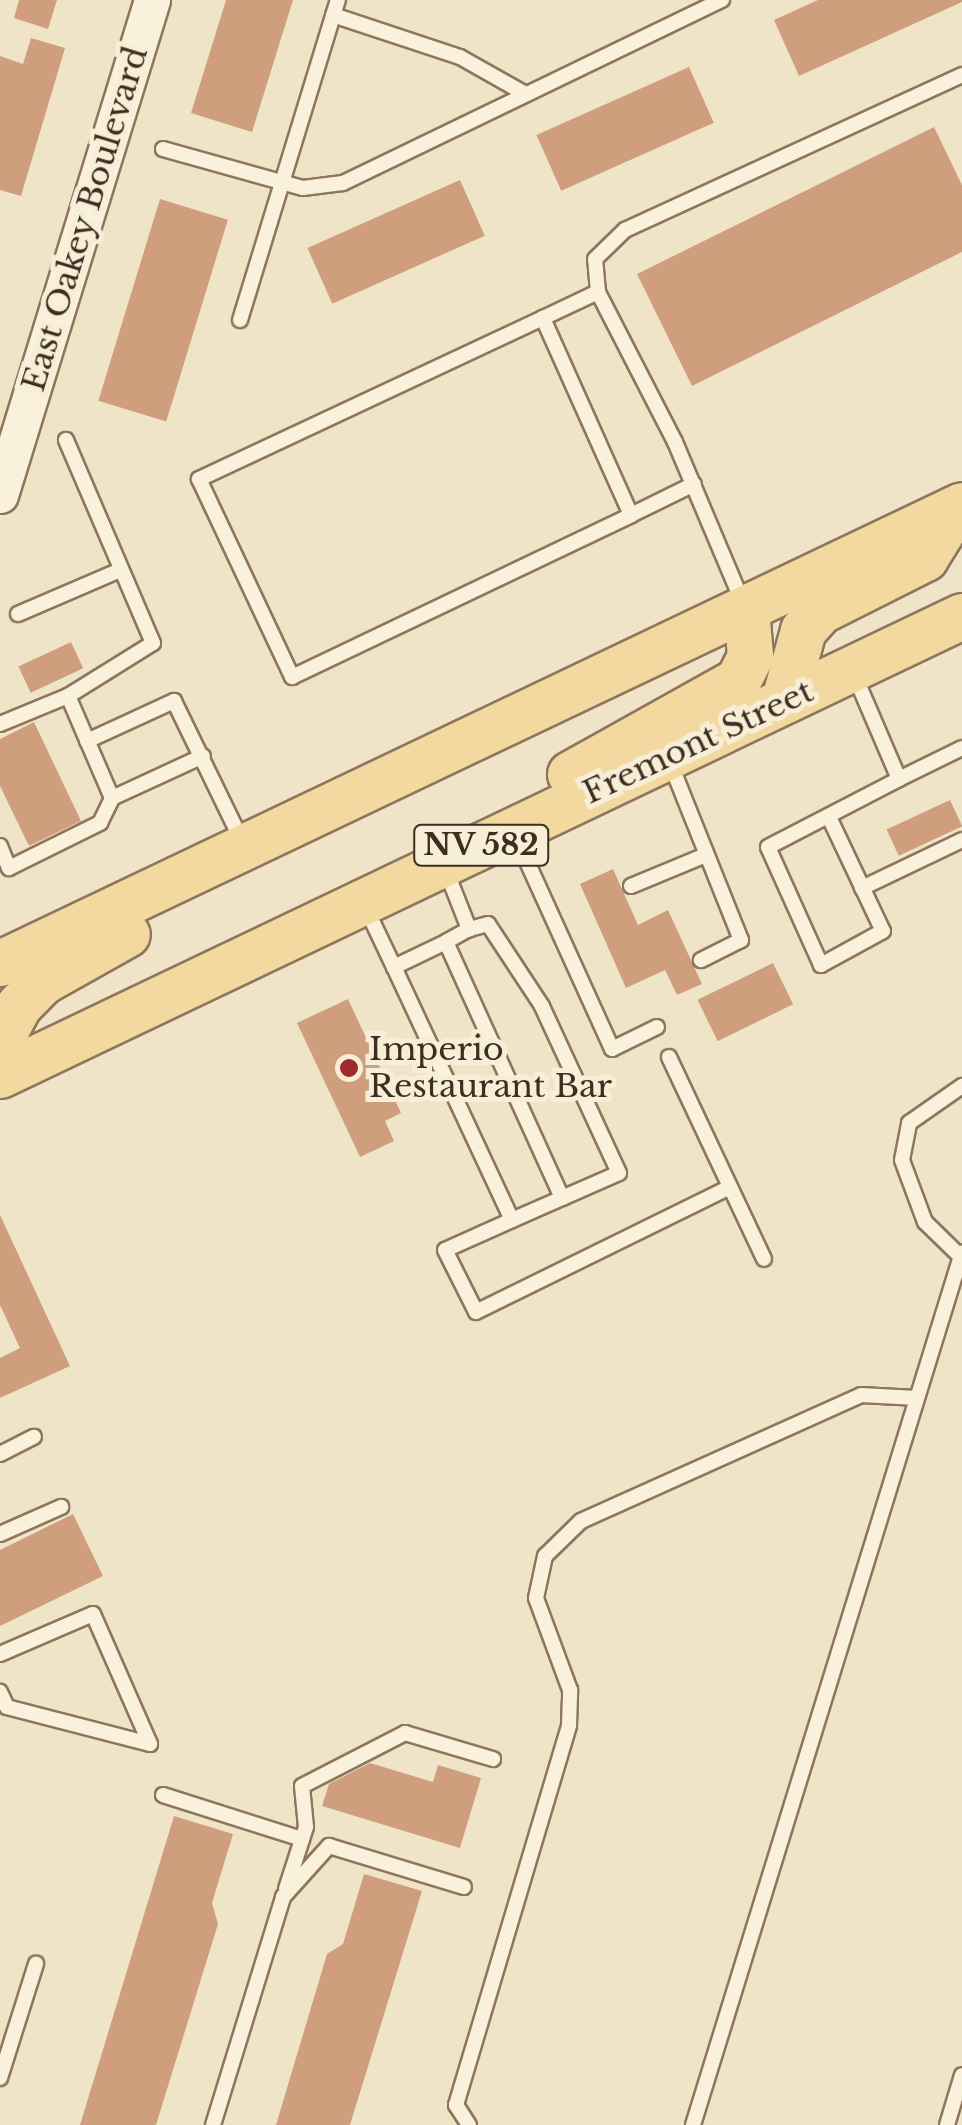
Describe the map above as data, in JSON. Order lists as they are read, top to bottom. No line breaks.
{"streets":{"main road":["Fremont Street","NV 582"],"street":["East Oakey Boulevard"]},"places":["Imperio Restaurant Bar"]}
